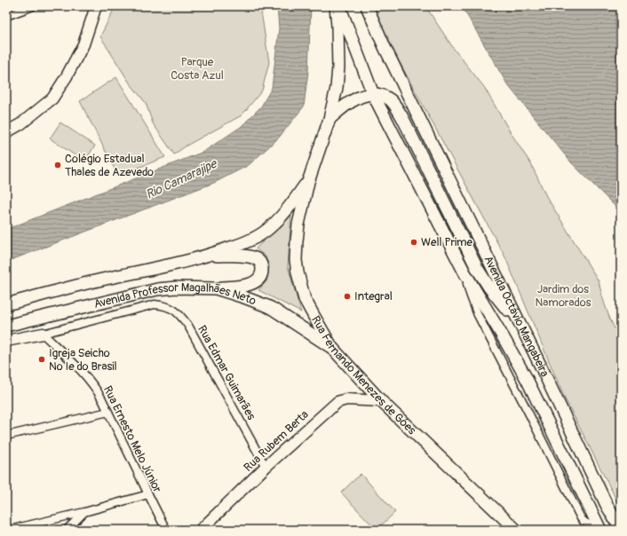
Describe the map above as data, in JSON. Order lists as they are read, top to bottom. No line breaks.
{"streets":{"main road":["Avenida Professor Magalhães Neto","Avenida Octávio Mangabeira","Rua Fernando Menezes de Góes"],"street":["Rua Edmar Guimarães","Rua Ernesto Melo Júnior","Rua Rubem Berta"]},"crossings":[["Avenida Professor Magalhães Neto","Rua Edmar Guimarães"],["Avenida Professor Magalhães Neto","Rua Fernando Menezes de Góes"],["Avenida Professor Magalhães Neto","Rua Ernesto Melo Júnior"],["Rua Edmar Guimarães","Rua Rubem Berta"],["Rua Fernando Menezes de Góes","Rua Rubem Berta"]],"water":["Rio Camarajipe"],"parks":["Parque Costa Azul","Jardim dos Namorados"],"places":["Colégio Estadual Thales de Azevedo","Well Prime","Integral","Igreja Seicho No Ie do Brasil"]}
